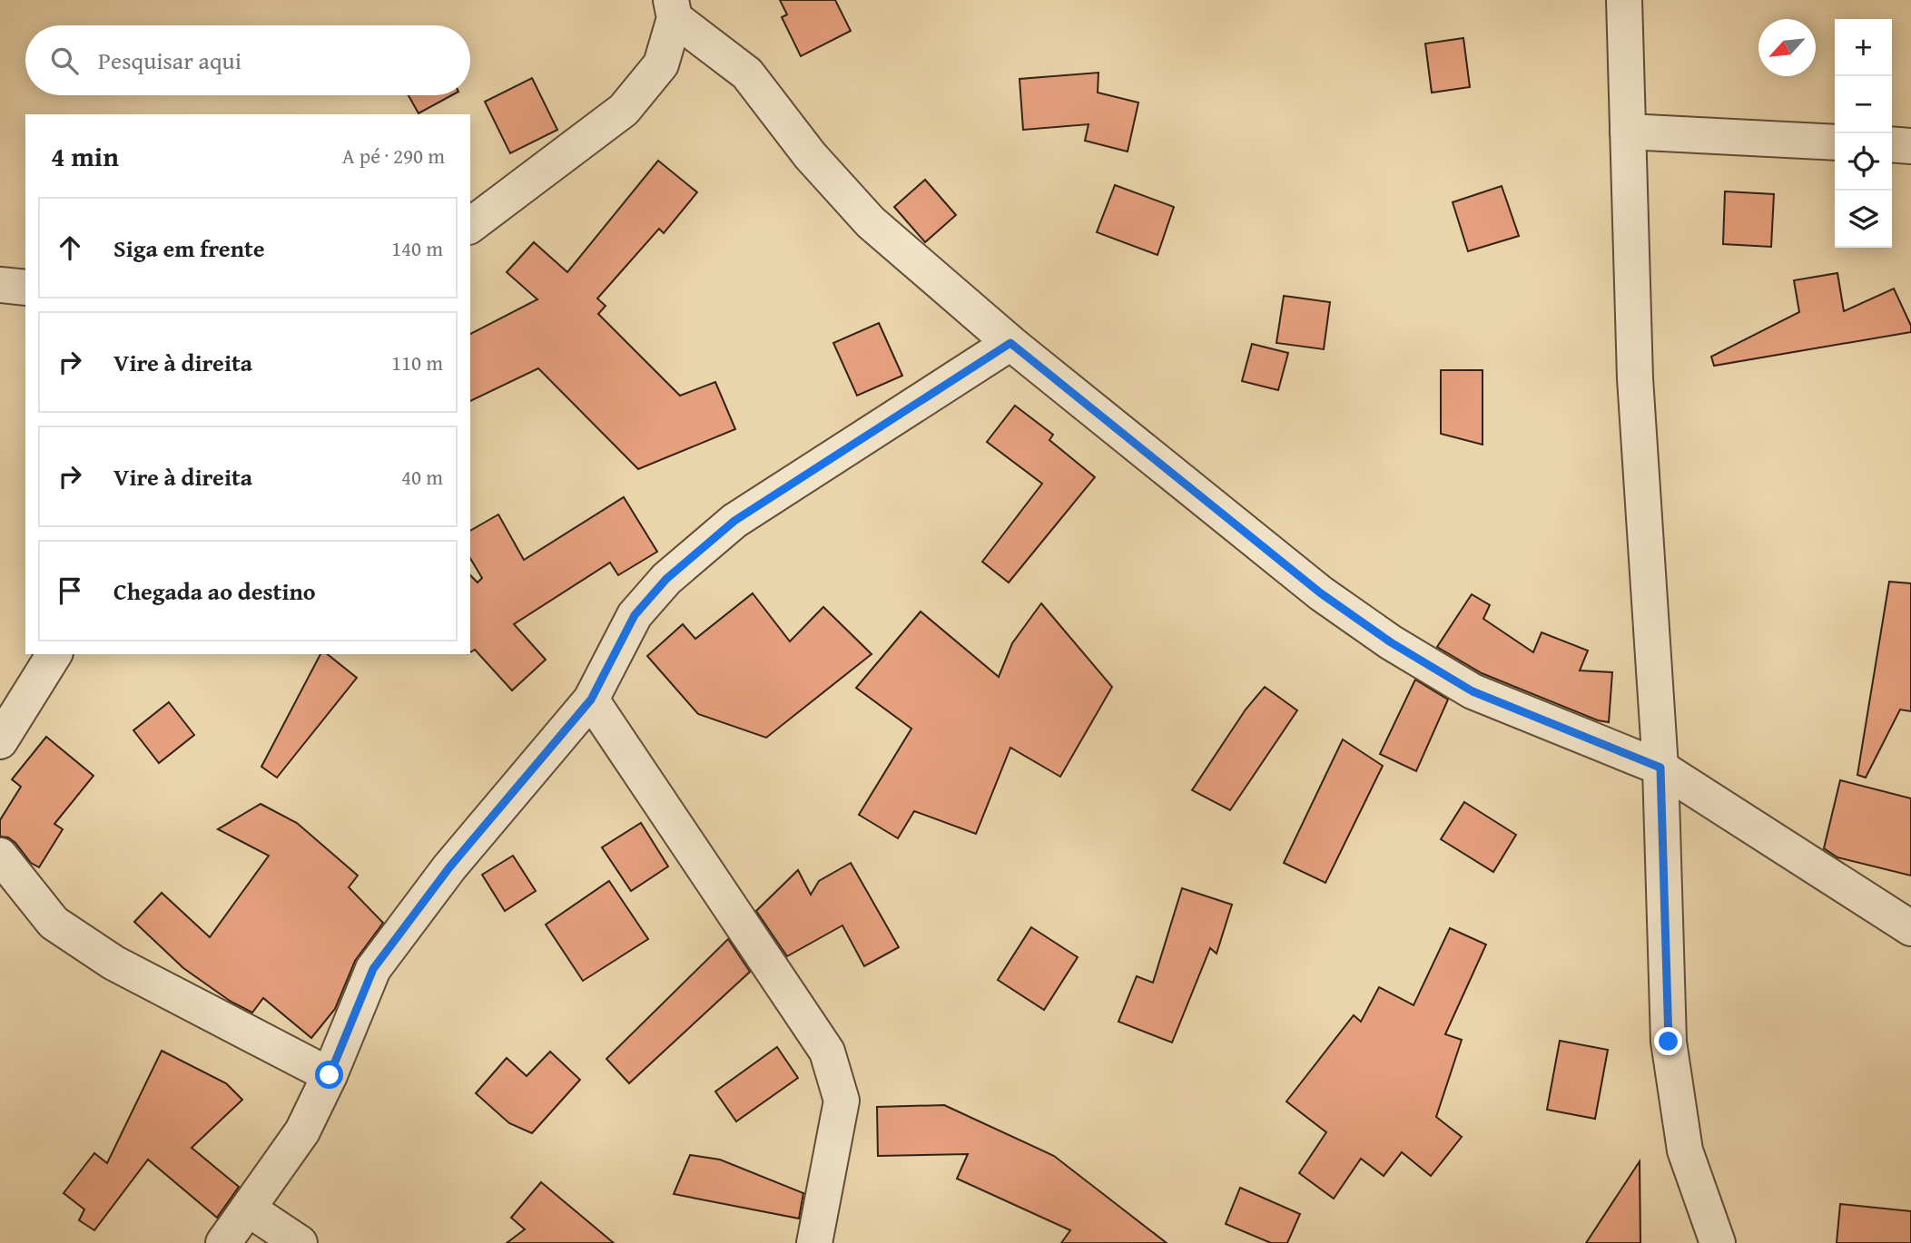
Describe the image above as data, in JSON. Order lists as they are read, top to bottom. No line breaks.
{"north":"bottom left","page":{"map_buttons":["+","−"],"search":"Pesquisar aqui","heading":["4 min","A pé · 290 m"],"list":[["Siga em frente","140 m"],["Vire à direita","110 m"],["Vire à direita","40 m"],"Chegada ao destino"]}}
